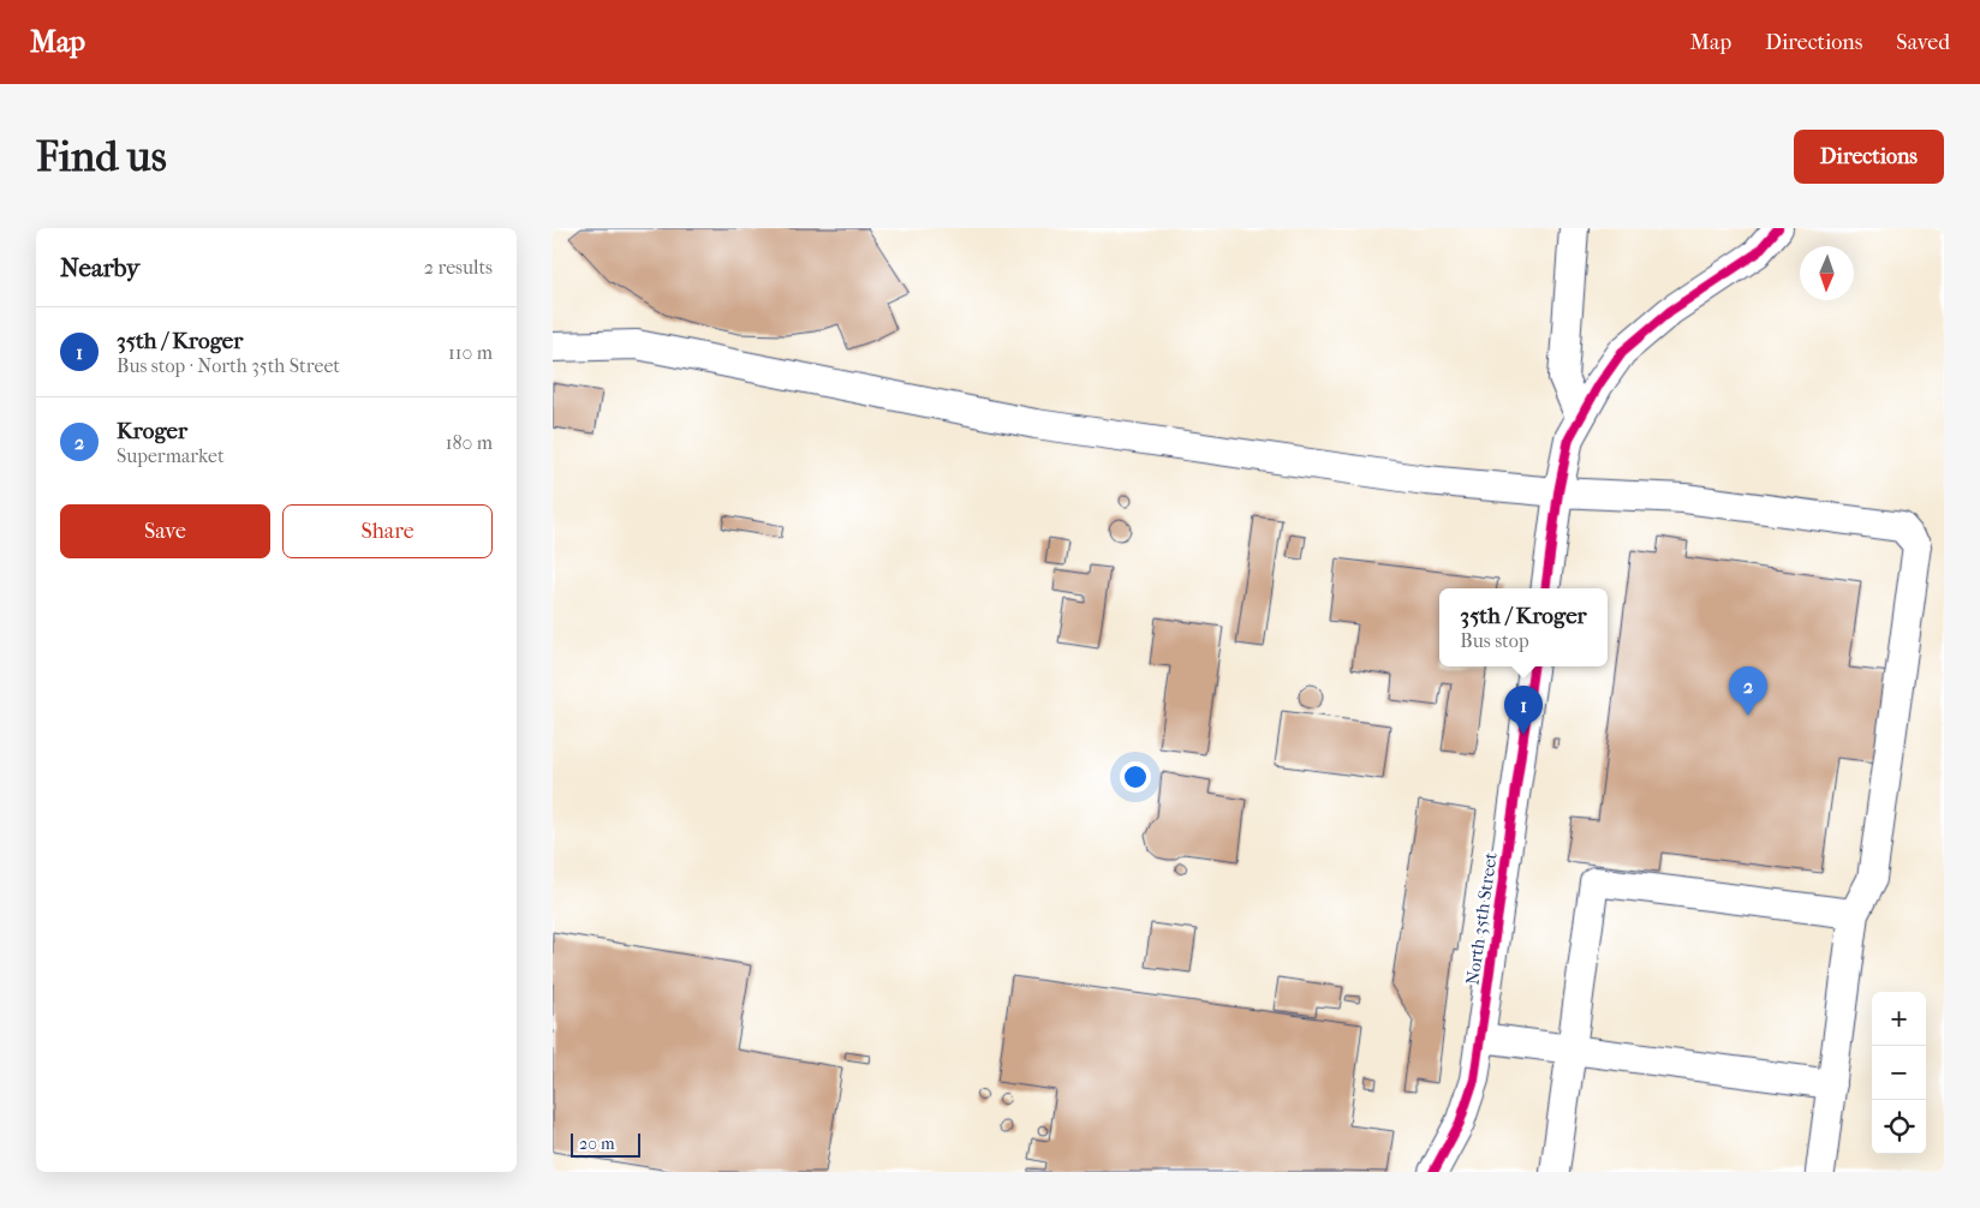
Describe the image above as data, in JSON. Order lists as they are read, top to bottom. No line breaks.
{"streets":{"street":["North 35th Street"]},"scale_bar":"20 m","north":"bottom","page":{"header":"Map","nav":["Map","Directions","Saved"],"buttons":["Directions",["Save","Share"]],"title":"Find us","heading":["Nearby","2 results"],"list":[{"mark":"1","name":"35th / Kroger","note":"Bus stop · North 35th Street","value":"110 m"},{"mark":"2","name":"Kroger","note":"Supermarket","value":"180 m"}],"popup":["35th / Kroger","Bus stop"],"pins":["2","1"],"map_buttons":["+","−"],"scale":"20 m"}}
